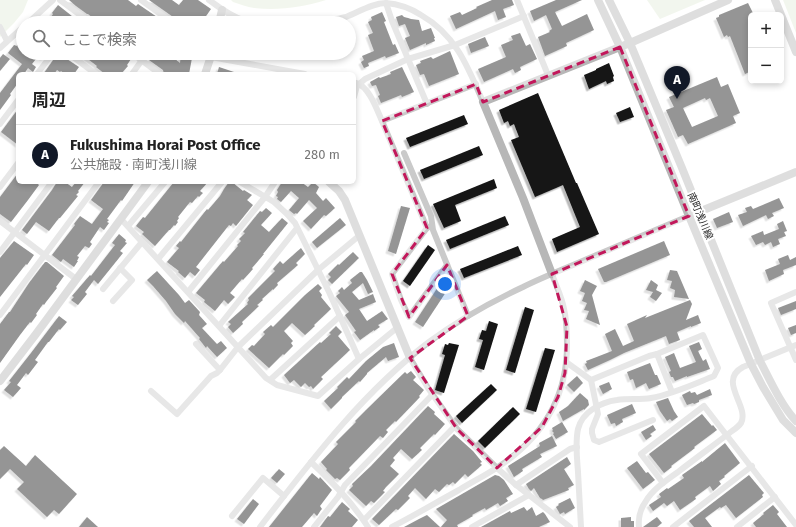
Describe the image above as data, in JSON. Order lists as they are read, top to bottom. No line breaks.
{"streets":{"street":["南町浅川線"]},"page":{"map_buttons":["+","−"],"search":"ここで検索","pins":"A","heading":"周辺","list":[{"mark":"A","name":"Fukushima Horai Post Office","note":"公共施設 · 南町浅川線","value":"280 m"}]}}
